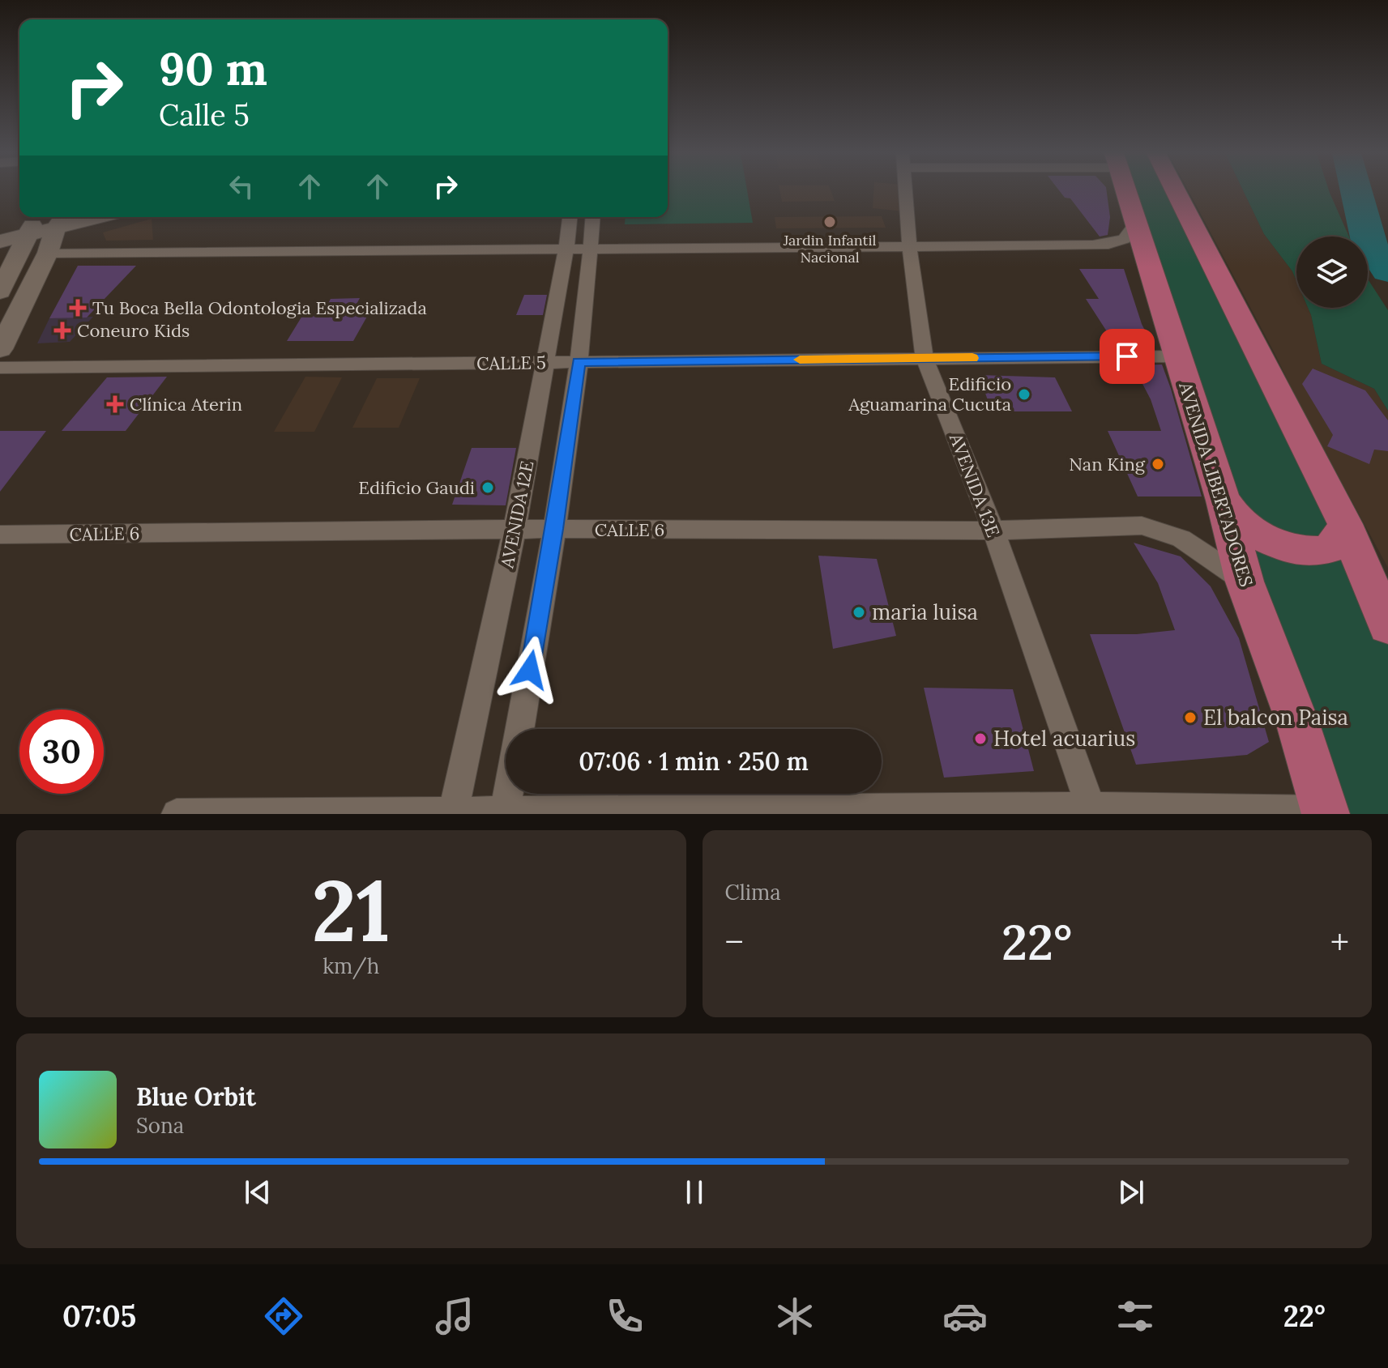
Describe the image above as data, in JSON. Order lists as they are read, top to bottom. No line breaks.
{"streets":{"main road":["AVENIDA LIBERTADORES"],"street":["CALLE 5","AVENIDA 13E","AVENIDA 12E","CALLE 6"]},"crossings":[["CALLE 5","AVENIDA LIBERTADORES"],["CALLE 5","AVENIDA 13E"],["CALLE 5","AVENIDA 12E"],["AVENIDA LIBERTADORES","CALLE 6"],["AVENIDA 13E","CALLE 6"],["AVENIDA 12E","CALLE 6"]],"places":{"other":["Jardin Infantil Nacional","Edificio Aguamarina Cucuta","Nan King","Edificio Gaudi","maria luisa","El balcon Paisa","Hotel acuarius"],"health":["Tu Boca Bella Odontologia Especializada","Coneuro Kids","Clínica Aterin"]},"page":{"turn":["90 m","Calle 5"],"limit":"30","trip":"07:06 · 1 min · 250 m","tile":[["21","km/h"],"Clima"],"heat":["−","22°","+"],"song":["Blue Orbit","Sona"],"tabs":["07:05","22°"]}}
